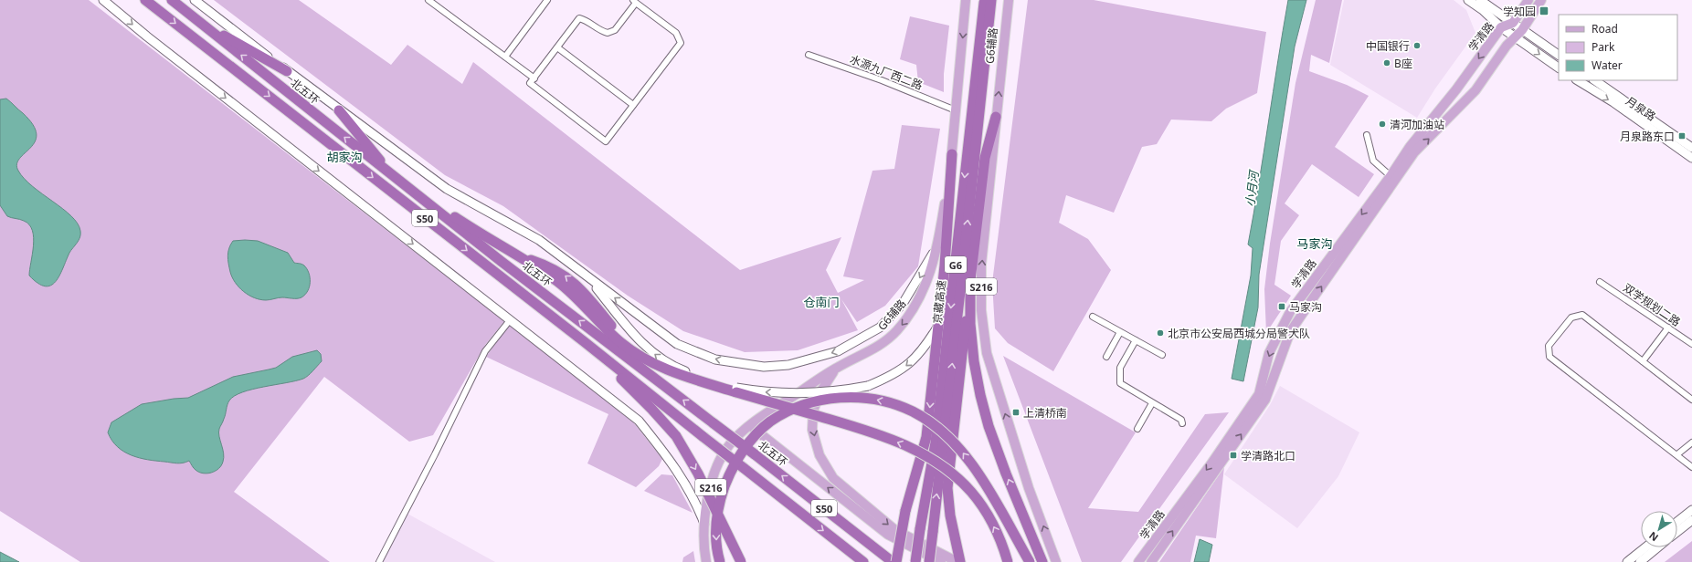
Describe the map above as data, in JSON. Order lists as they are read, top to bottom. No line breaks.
{"streets":{"highway":["北五环","S50","G6","京藏高速"],"main road":["学清路","G6辅路","S216"],"street":["水源九厂西二路","月泉路","双学规划二路"]},"crossings":[["G6辅路","水源九厂西二路"]],"districts":["胡家沟","马家沟","仓南门"],"water":["小月河"],"places":{"transit":["学知园","月泉路东口","马家沟","上清桥南","学清路北口"],"other":["中国银行","B座","清河加油站","北京市公安局西城分局警犬队"]},"legend":["Road","Park","Water"],"north":"bottom left"}
